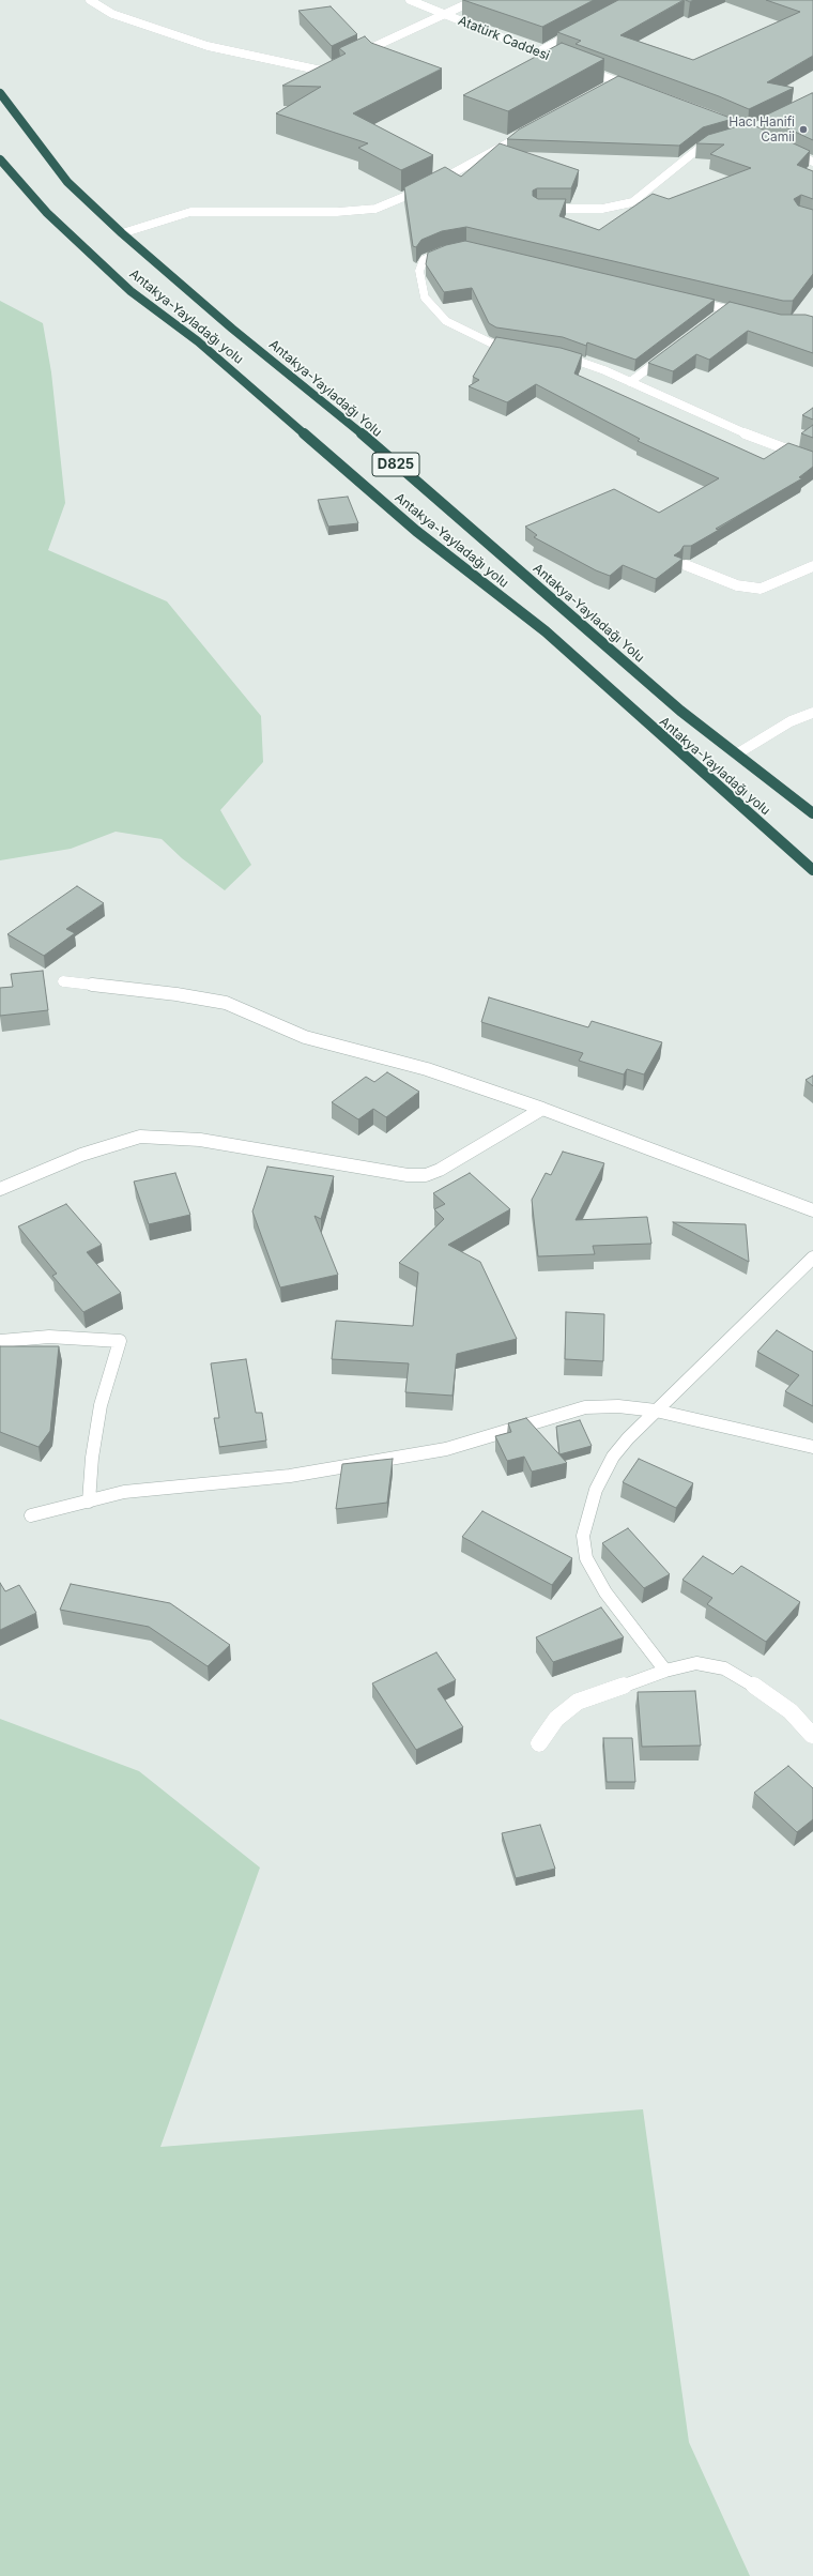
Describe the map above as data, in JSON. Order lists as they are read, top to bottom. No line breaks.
{"streets":{"highway":["Antakya-Yayladağı yolu","Antakya-Yayladağı Yolu","D825"],"street":["Atatürk Caddesi"]},"places":["Hacı Hanifi Camii"]}
